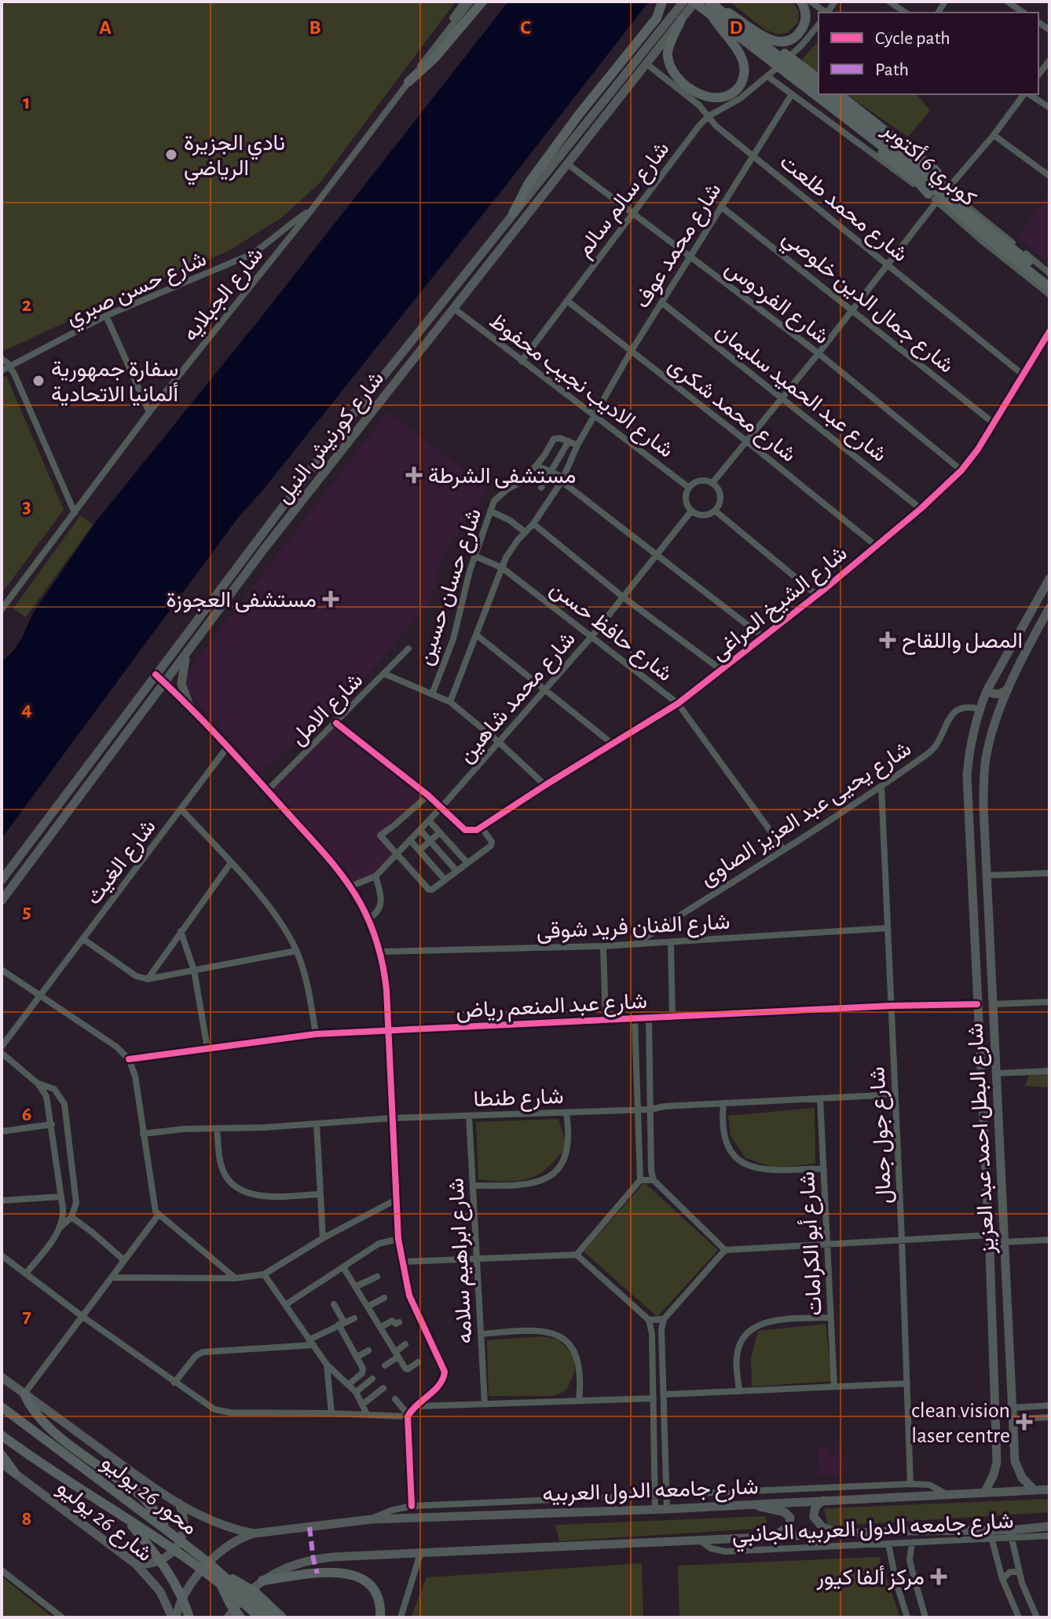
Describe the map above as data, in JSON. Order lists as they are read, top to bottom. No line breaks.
{"streets":{"highway":["كوبري 6 أكتوبر","محور 26 يوليو"],"main road":["شارع كورنيش النيل","شارع البطل احمد عبد العزيز","شارع جامعه الدول العربيه","شارع 26 يوليو"],"street":["شارع سالم سالم","شارع محمد طلعت","شارع محمد عوف","شارع حسن صبري","شارع الجبلايه","شارع جمال الدين خلوصي","شارع الفردوس","شارع الاديب نجيب محفوظ","شارع عبد الحميد سليمان","شارع محمد شكرى","شارع حسان حسين","شارع الشيخ المراغى","شارع حافظ حسن","شارع محمد شاهين","شارع الامل","شارع يحيى عبد العزيز الصاوى","شارع الغيث","شارع الفنان فريد شوقى","شارع عبد المنعم رياض","شارع طنطا","شارع جول جمال","شارع أبو الكرامات","شارع ابراهيم سلامه","شارع جامعه الدول العربيه الجانبي"]},"crossings":[["كوبري 6 أكتوبر","شارع كورنيش النيل"],["شارع سالم سالم","شارع محمد طلعت"],["شارع سالم سالم","شارع الفردوس"],["شارع سالم سالم","شارع الاديب نجيب محفوظ"],["شارع سالم سالم","شارع محمد شكرى"],["شارع محمد طلعت","شارع محمد عوف"],["شارع محمد طلعت","شارع كورنيش النيل"],["شارع محمد طلعت","شارع الشيخ المراغى"],["شارع محمد عوف","شارع جمال الدين خلوصي"],["شارع محمد عوف","شارع الفردوس"],["شارع محمد عوف","شارع الاديب نجيب محفوظ"],["شارع محمد عوف","شارع عبد الحميد سليمان"],["شارع محمد عوف","شارع محمد شكرى"],["شارع محمد عوف","شارع حافظ حسن"],["شارع حسن صبري","شارع الجبلايه"],["شارع جمال الدين خلوصي","شارع الشيخ المراغى"],["شارع الفردوس","شارع كورنيش النيل"],["شارع الفردوس","شارع الشيخ المراغى"],["شارع الاديب نجيب محفوظ","شارع كورنيش النيل"],["شارع الاديب نجيب محفوظ","شارع محمد شاهين"],["شارع عبد الحميد سليمان","شارع الشيخ المراغى"],["شارع محمد شكرى","شارع الشيخ المراغى"],["شارع حسان حسين","شارع حافظ حسن"],["شارع الشيخ المراغى","شارع حافظ حسن"],["شارع الشيخ المراغى","شارع محمد شاهين"],["شارع حافظ حسن","شارع محمد شاهين"],["شارع حافظ حسن","شارع يحيى عبد العزيز الصاوى"],["شارع يحيى عبد العزيز الصاوى","شارع الفنان فريد شوقى"],["شارع يحيى عبد العزيز الصاوى","شارع جول جمال"],["شارع يحيى عبد العزيز الصاوى","شارع البطل احمد عبد العزيز"],["شارع الفنان فريد شوقى","شارع جول جمال"],["شارع عبد المنعم رياض","شارع جول جمال"],["شارع عبد المنعم رياض","شارع البطل احمد عبد العزيز"],["شارع طنطا","شارع جول جمال"],["شارع طنطا","شارع أبو الكرامات"],["شارع طنطا","شارع ابراهيم سلامه"],["شارع جول جمال","شارع جامعه الدول العربيه الجانبي"],["شارع البطل احمد عبد العزيز","شارع جامعه الدول العربيه"],["شارع جامعه الدول العربيه","شارع جامعه الدول العربيه الجانبي"]],"places":{"other":["نادي الجزيرة الرياضي","سفارة جمهورية ألمانيا الاتحادية"],"health":["مستشفى الشرطة","مستشفى العجوزة","المصل واللقاح","clean vision laser centre","مركز ألفا كيور"]},"legend":["Cycle path","Path"],"grid":{"columns":["A","B","C","D"],"rows":["1","2","3","4","5","6","7","8"]}}
